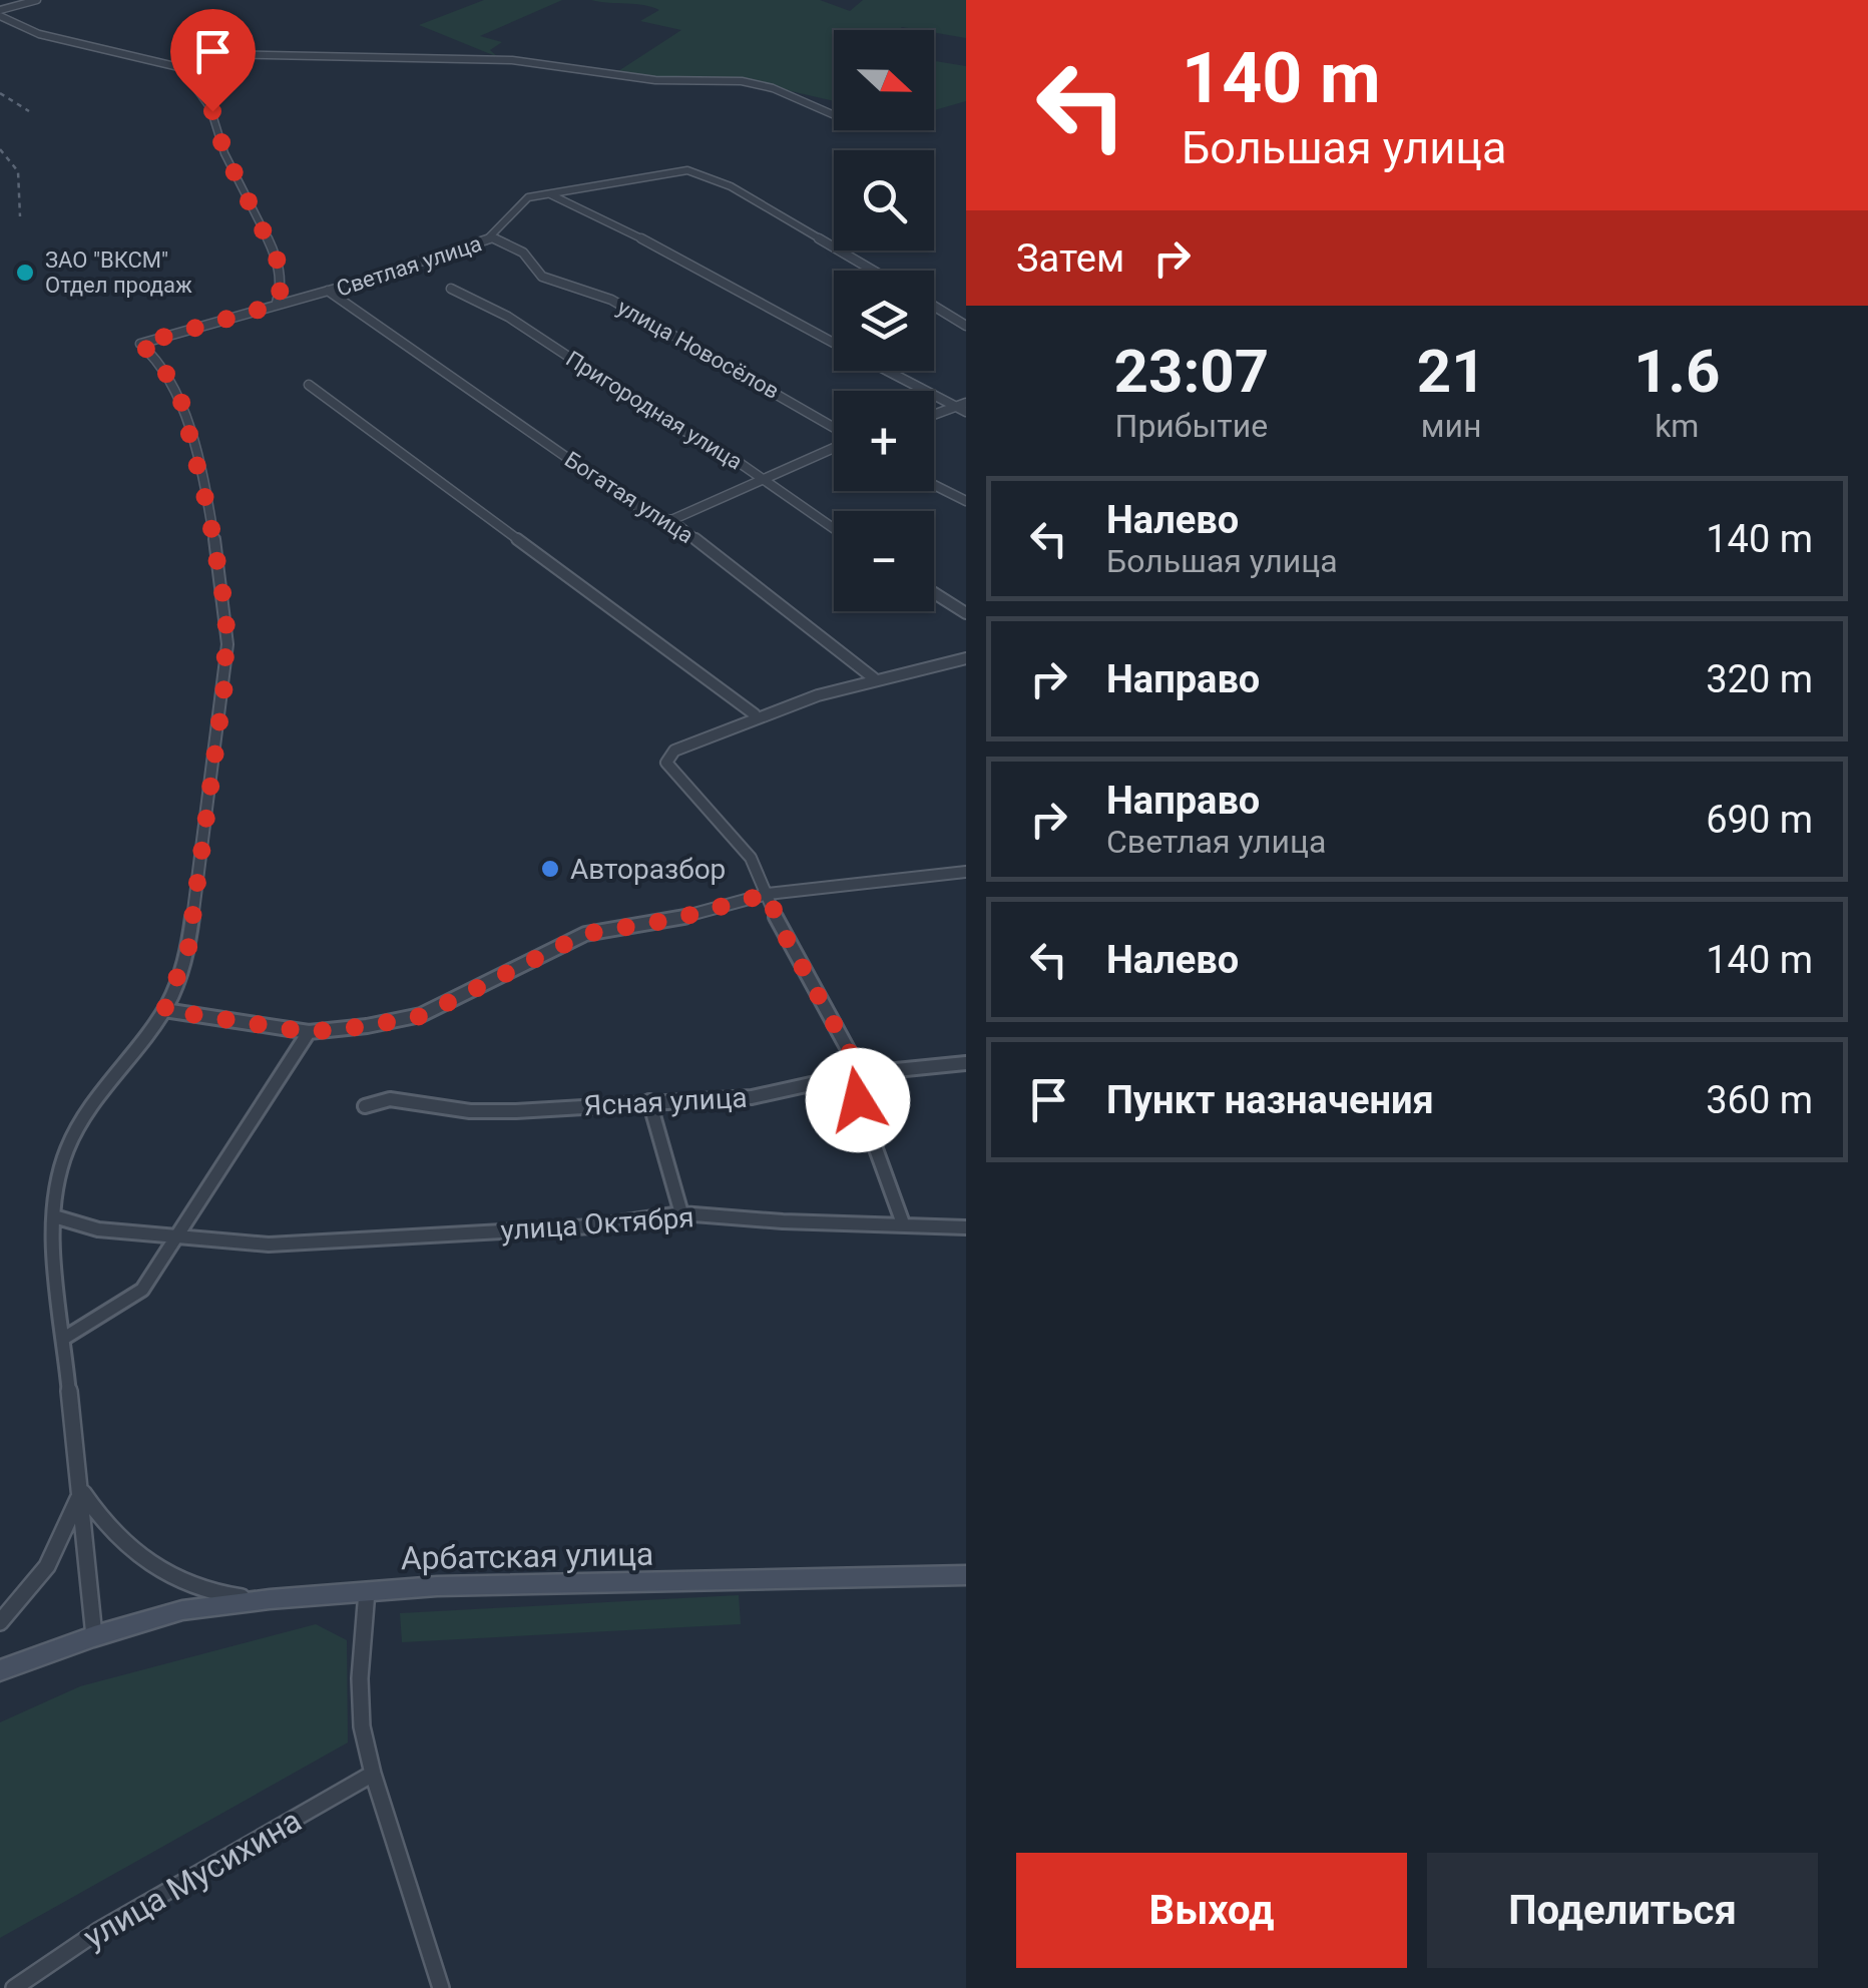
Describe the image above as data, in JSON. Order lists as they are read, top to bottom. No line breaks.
{"streets":{"main road":["Арбатская улица"],"street":["Светлая улица","улица Новосёлов","Пригородная улица","Богатая улица","Ясная улица","улица Октября","улица Мусихина"]},"crossings":[["Светлая улица","улица Новосёлов"],["Светлая улица","Богатая улица"]],"places":["ЗАО \"ВКСМ\" Отдел продаж","Авторазбор"],"north":"right","page":{"turn":["140 m","Большая улица"],"map_buttons":["+","−"],"then":"Затем","eta":["23:07","Прибытие","21","мин","1.6","km"],"list":[{"name":"Налево","note":"Большая улица","value":"140 m"},{"name":"Направо","value":"320 m"},{"name":"Направо","note":"Светлая улица","value":"690 m"},{"name":"Налево","value":"140 m"},{"name":"Пункт назначения","value":"360 m"}],"buttons":["Выход","Поделиться"]}}
